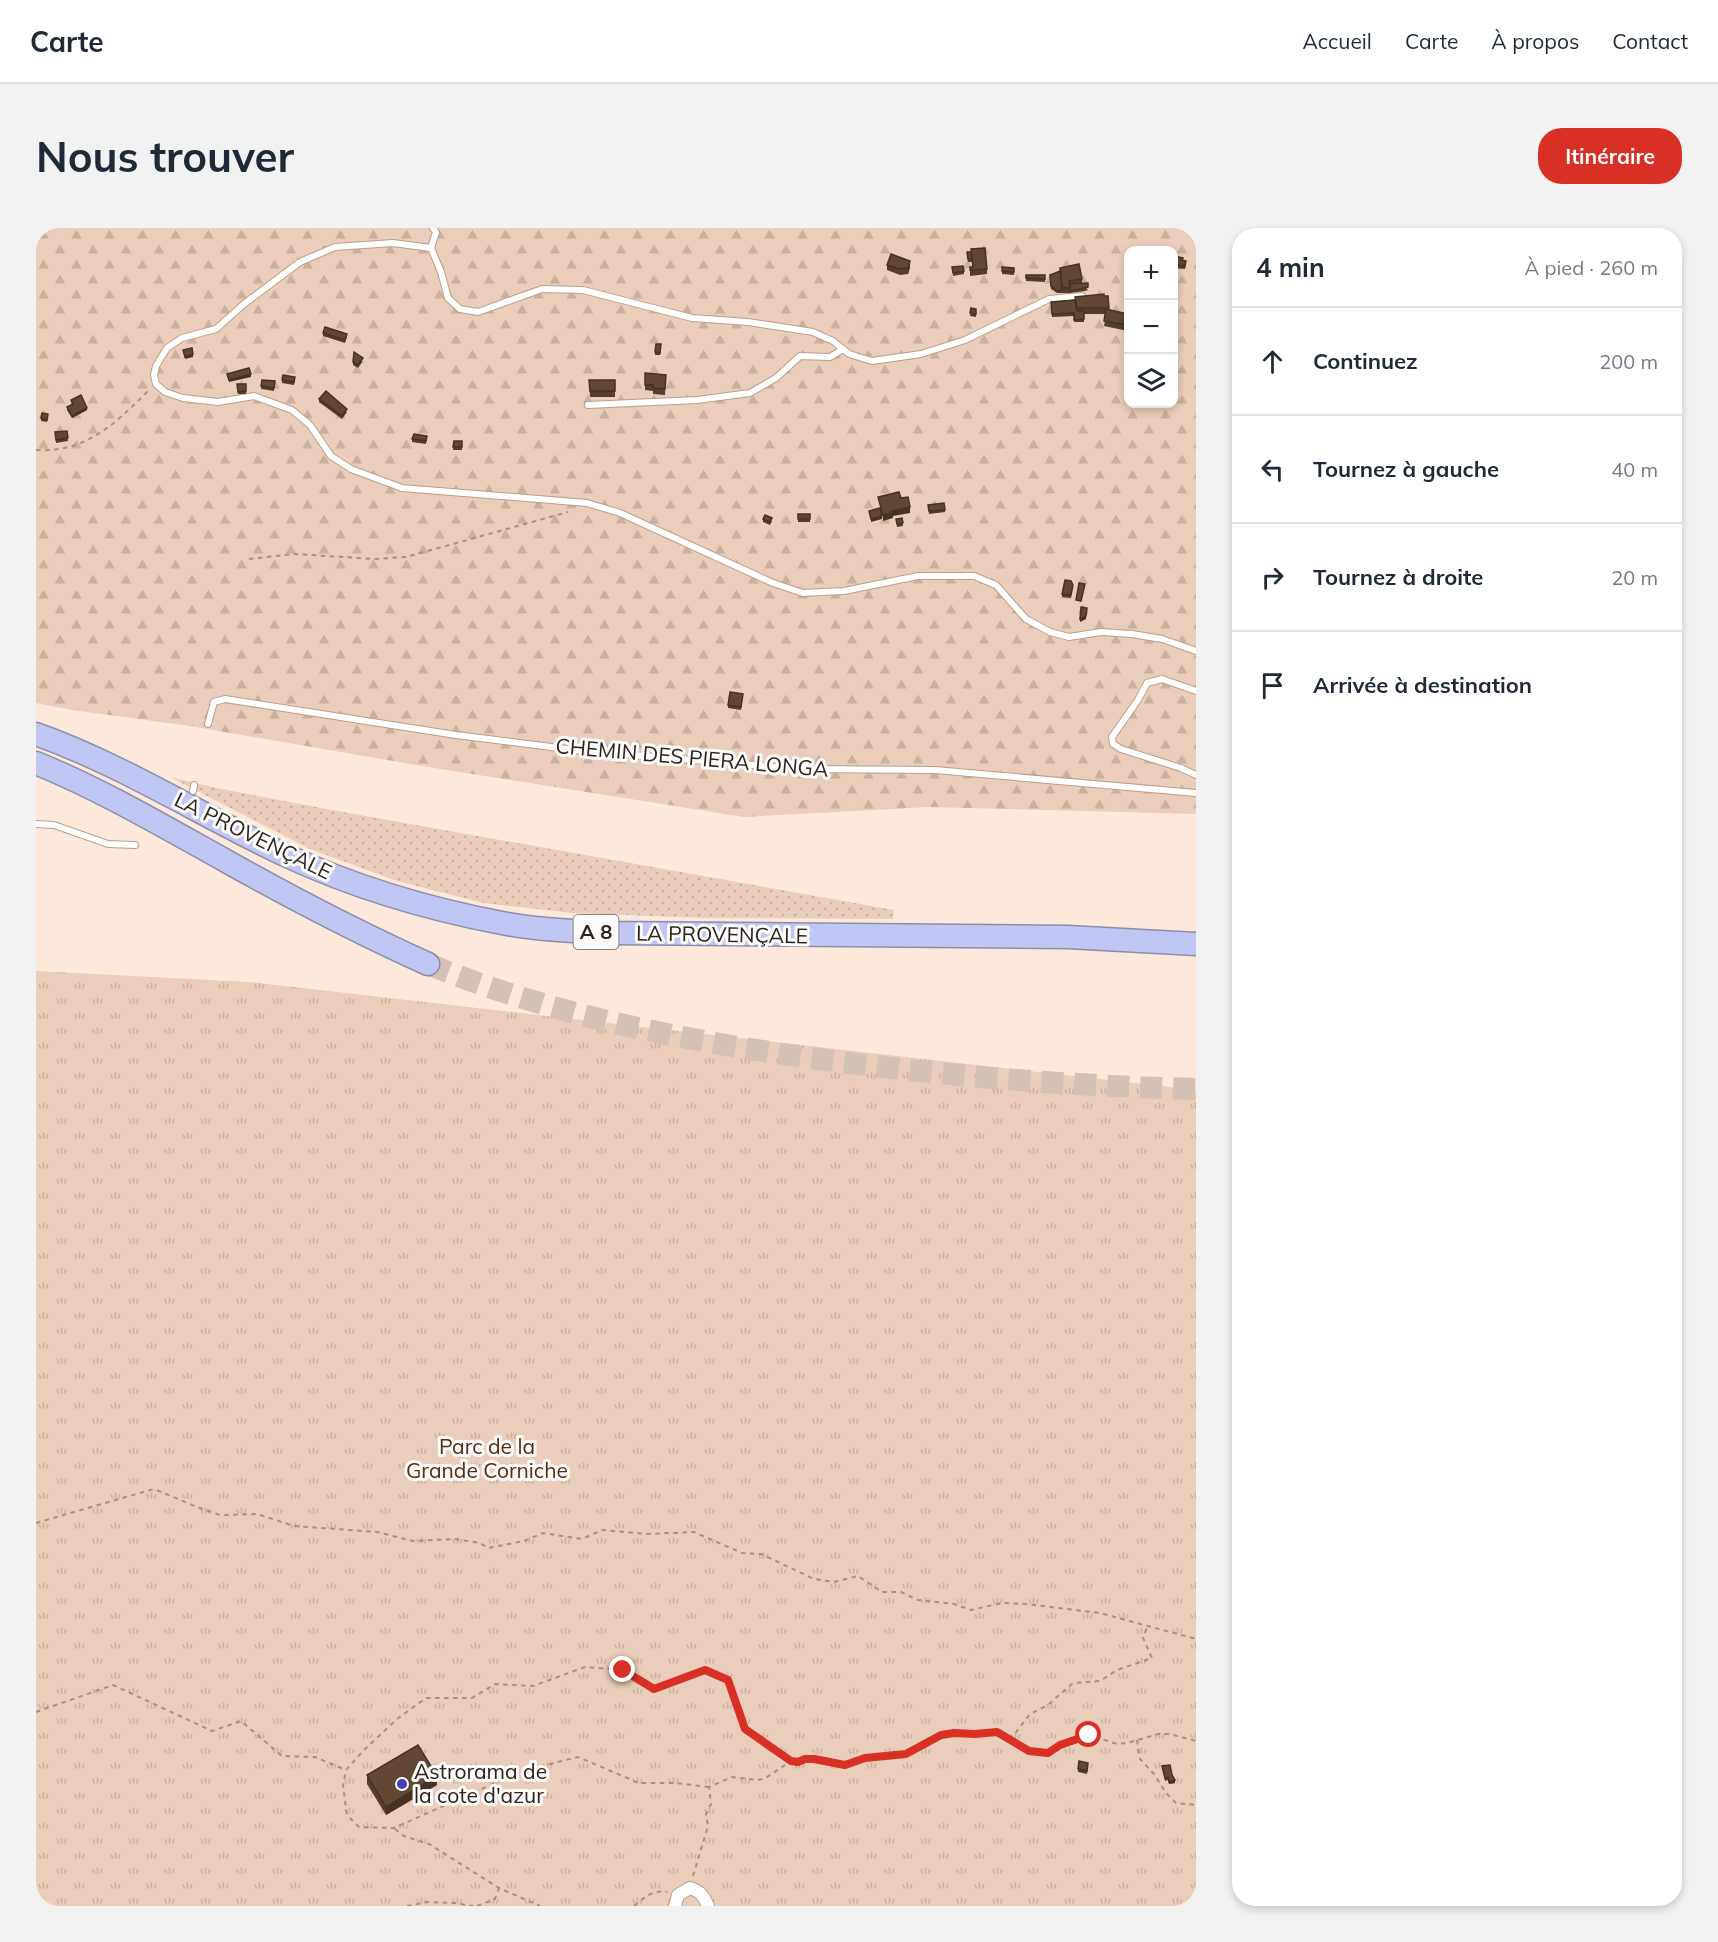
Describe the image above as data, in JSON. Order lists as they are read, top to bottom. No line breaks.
{"streets":{"highway":["LA PROVENÇALE","A 8"],"lane":["CHEMIN DES PIERA LONGA"]},"parks":["Parc de la Grande Corniche"],"places":["Astrorama de la cote d'azur"],"page":{"header":"Carte","nav":["Accueil","Carte","À propos","Contact"],"buttons":"Itinéraire","title":"Nous trouver","heading":["4 min","À pied · 260 m"],"map_buttons":["+","−"],"list":[["Continuez","200 m"],["Tournez à gauche","40 m"],["Tournez à droite","20 m"],"Arrivée à destination"]}}
